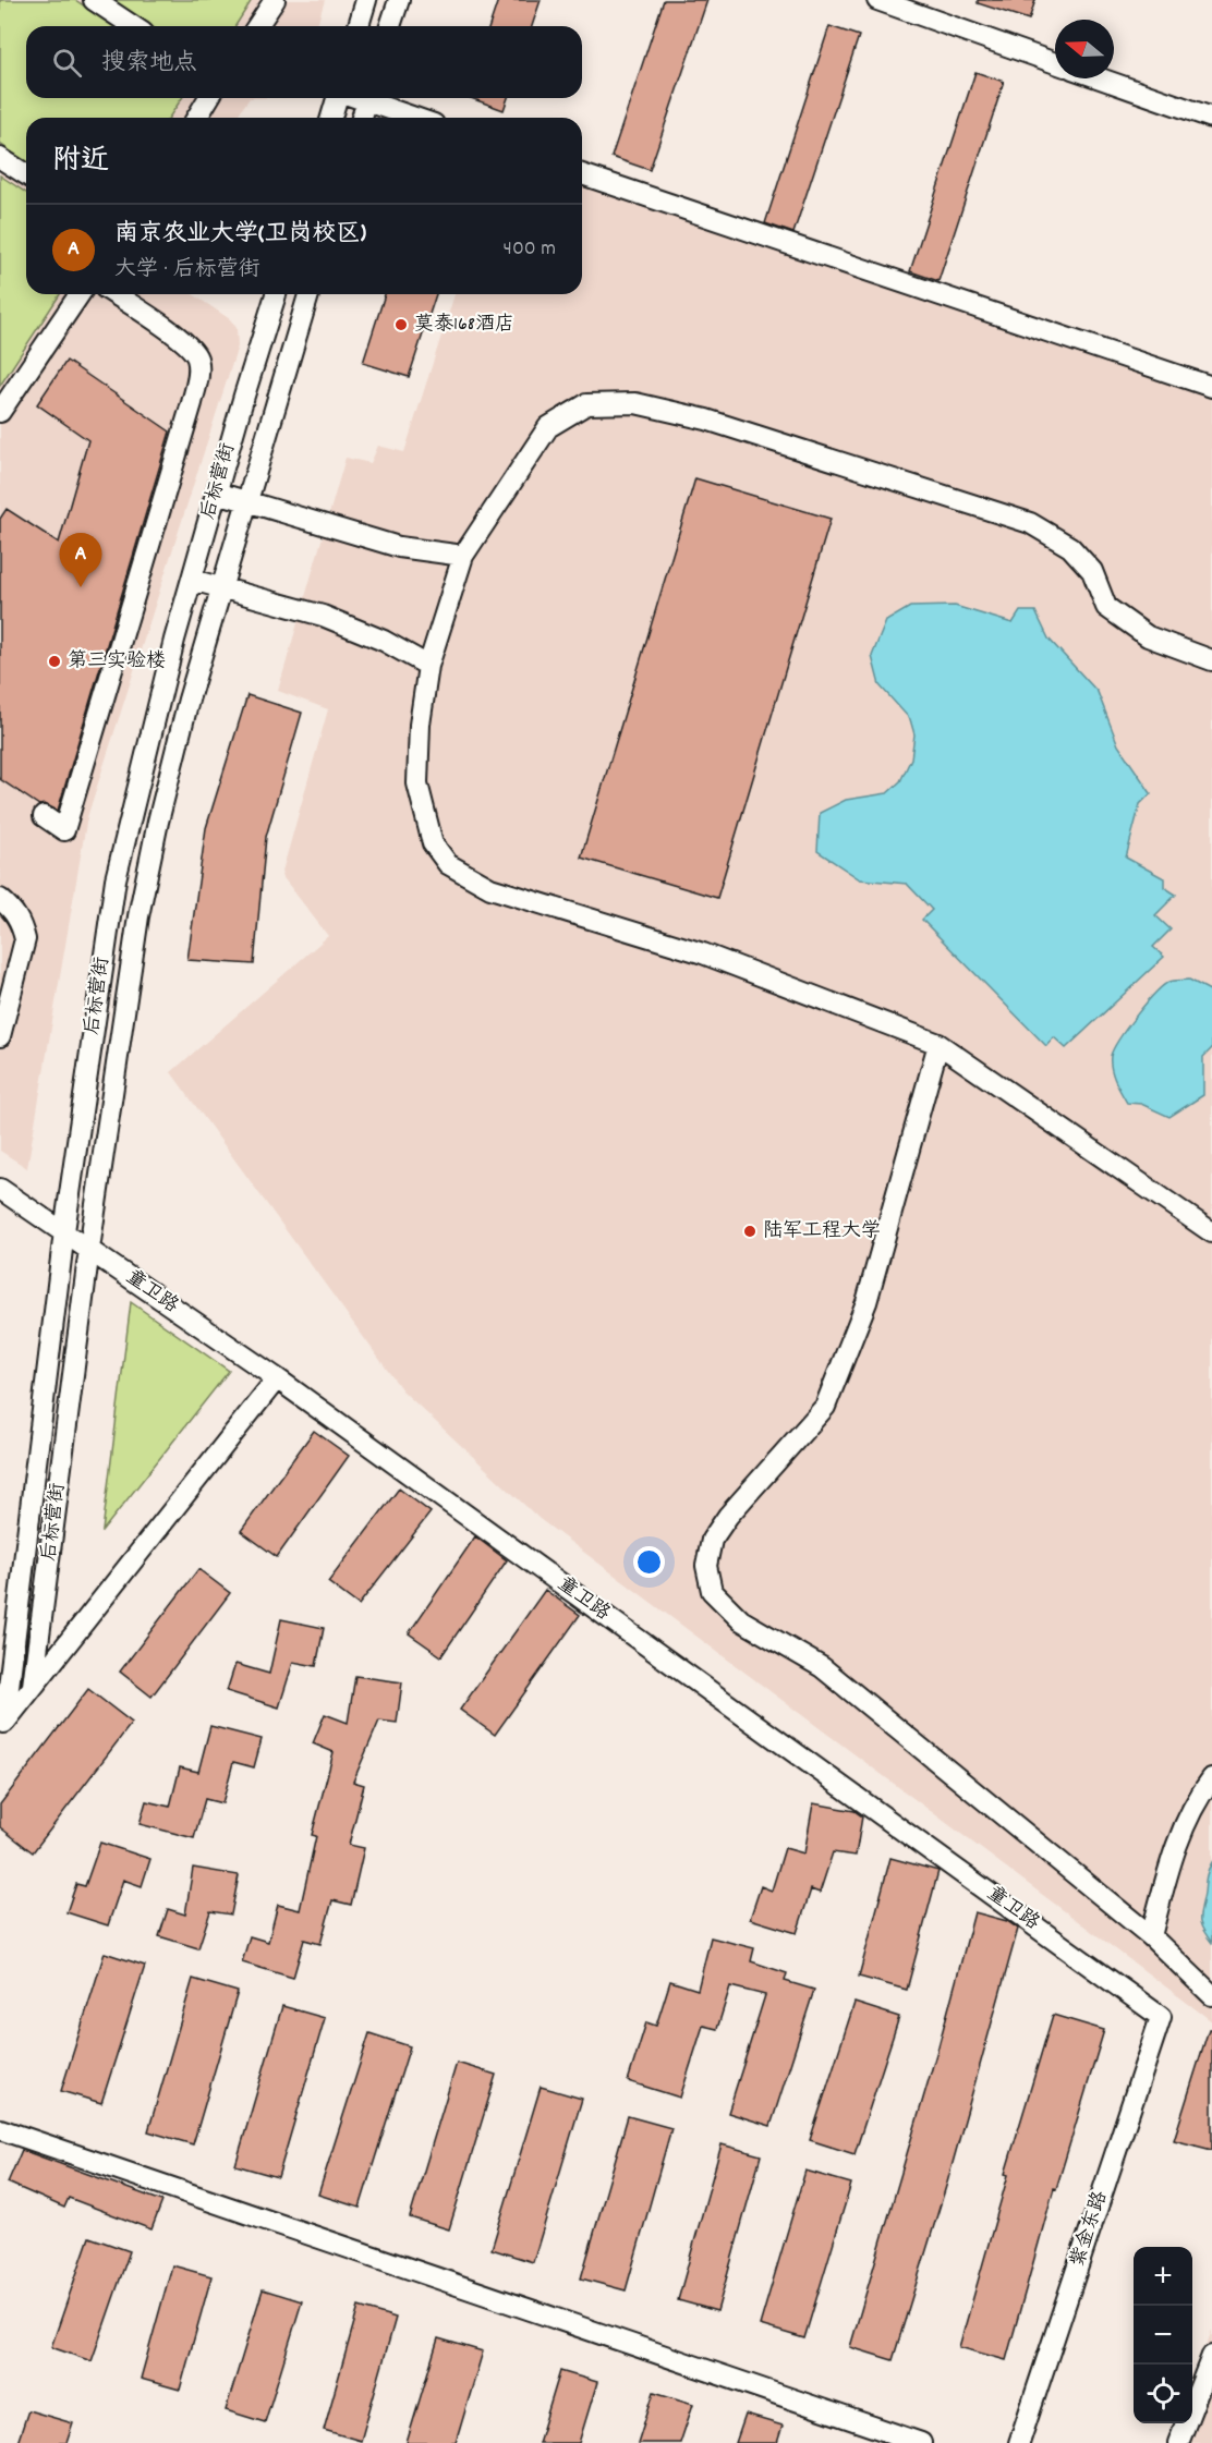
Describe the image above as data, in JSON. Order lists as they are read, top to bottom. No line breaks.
{"streets":{"street":["后标营街","童卫路","紫金东路"]},"crossings":[["后标营街","童卫路"],["童卫路","紫金东路"]],"places":["莫泰168酒店","第三实验楼","陆军工程大学"],"north":"left","page":{"search":"搜索地点","heading":"附近","list":[{"mark":"A","name":"南京农业大学(卫岗校区)","note":"大学 · 后标营街","value":"400 m"}],"pins":"A","map_buttons":["+","−"]}}
